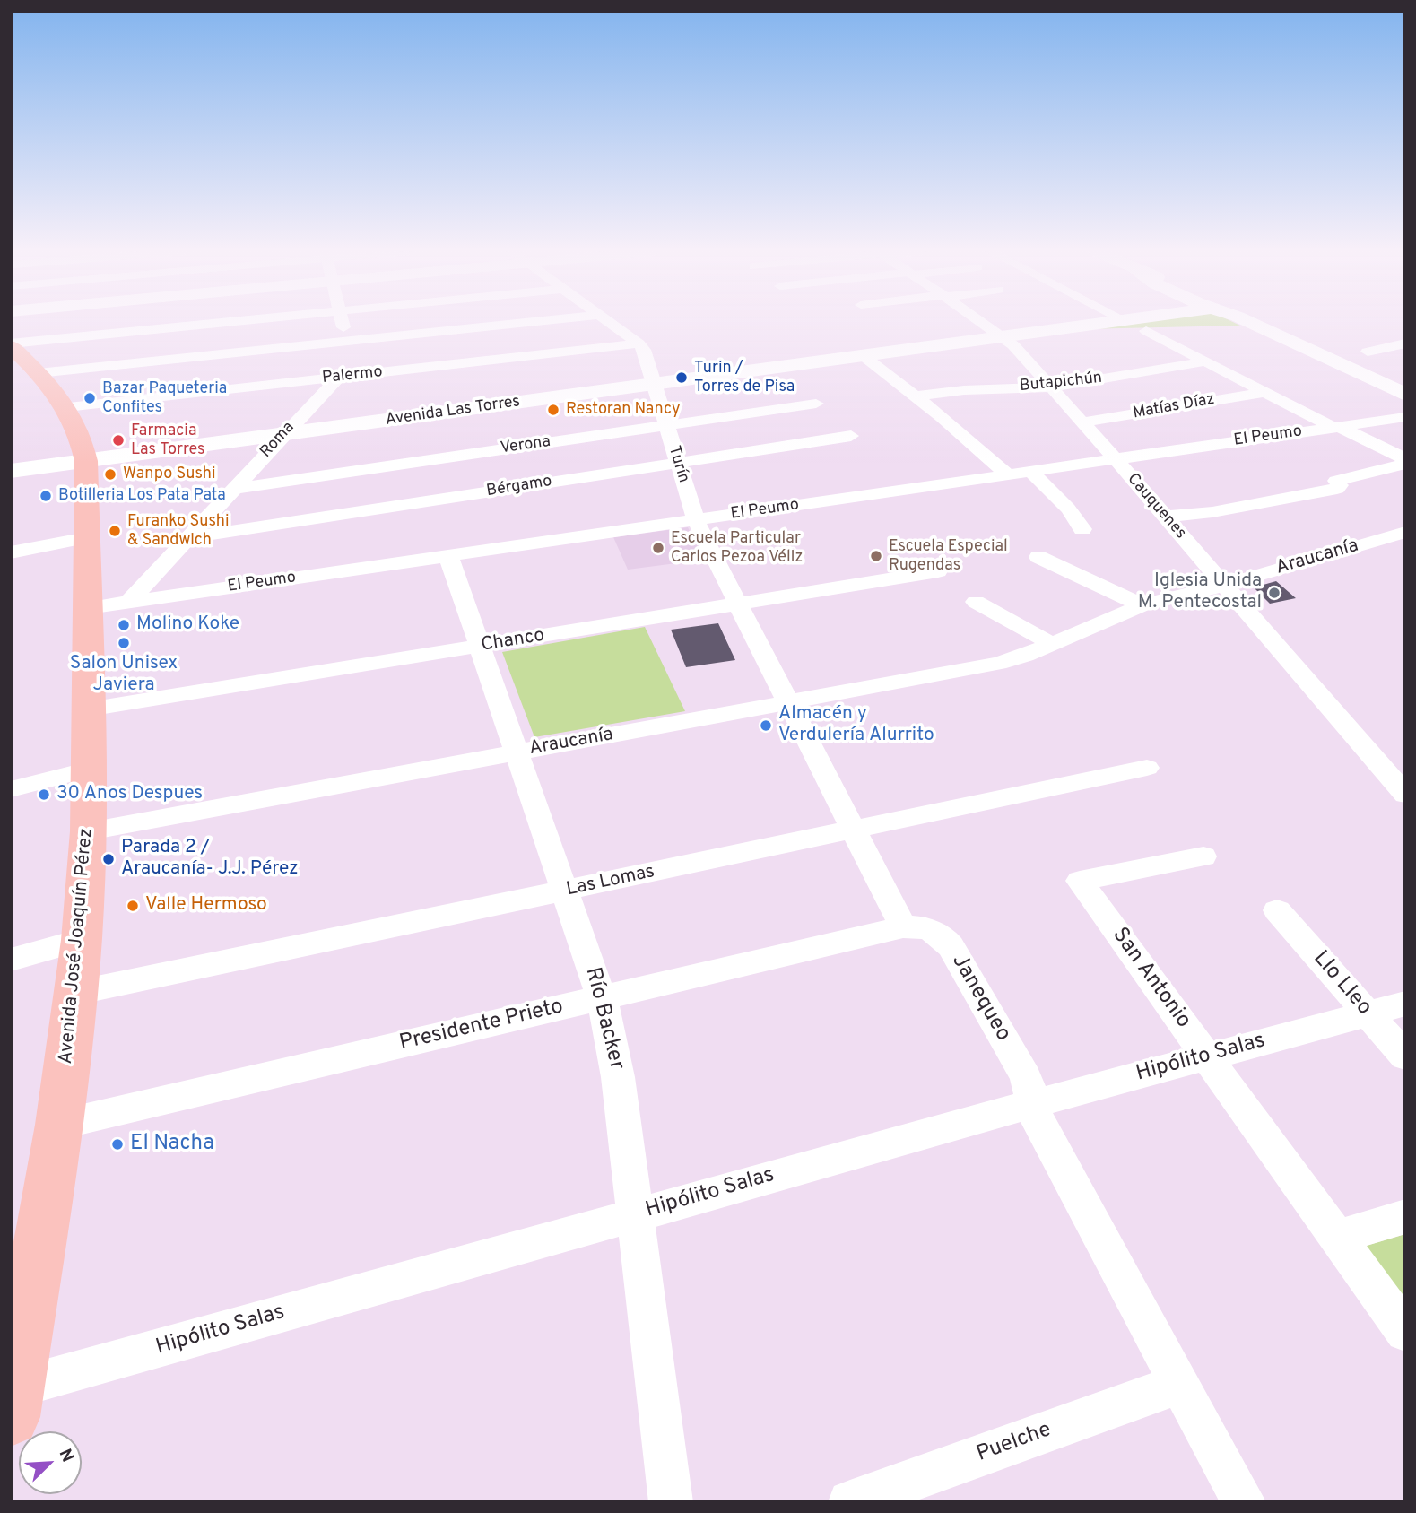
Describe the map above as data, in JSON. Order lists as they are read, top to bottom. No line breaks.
{"streets":{"main road":["Avenida Las Torres","Avenida José Joaquín Pérez"],"street":["Palermo","Butapichún","Matías Díaz","El Peumo","Roma","Verona","Turín","Bérgamo","Cauquenes","Araucanía","Chanco","Las Lomas","San Antonio","Llo Lleo","Janequeo","Río Backer","Presidente Prieto","Hipólito Salas","Puelche"]},"crossings":[["Palermo","Roma"],["Palermo","Turín"],["Palermo","Avenida José Joaquín Pérez"],["Butapichún","Cauquenes"],["Matías Díaz","Cauquenes"],["Avenida Las Torres","Roma"],["Avenida Las Torres","Turín"],["Avenida Las Torres","Cauquenes"],["Avenida Las Torres","Avenida José Joaquín Pérez"],["El Peumo","Roma"],["El Peumo","Turín"],["El Peumo","Cauquenes"],["El Peumo","Avenida José Joaquín Pérez"],["El Peumo","Río Backer"],["Roma","Verona"],["Roma","Bérgamo"],["Verona","Turín"],["Turín","Bérgamo"],["Cauquenes","Araucanía"],["Araucanía","Avenida José Joaquín Pérez"],["Araucanía","Río Backer"],["Chanco","Avenida José Joaquín Pérez"],["Chanco","Río Backer"],["Las Lomas","Avenida José Joaquín Pérez"],["Las Lomas","Río Backer"],["Avenida José Joaquín Pérez","Presidente Prieto"],["Avenida José Joaquín Pérez","Hipólito Salas"],["San Antonio","Hipólito Salas"],["Llo Lleo","Hipólito Salas"],["Janequeo","Presidente Prieto"],["Janequeo","Hipólito Salas"],["Janequeo","Puelche"],["Río Backer","Presidente Prieto"],["Río Backer","Hipólito Salas"]],"places":["Turin / Torres de Pisa","Bazar Paqueteria Confites","Restoran Nancy","Farmacia Las Torres","Wanpo Sushi","Botilleria Los Pata Pata","Furanko Sushi & Sandwich","Escuela Particular Carlos Pezoa Véliz","Escuela Especial Rugendas","Iglesia Unida M. Pentecostal","Molino Koke","Salon Unisex Javiera","Almacén y Verdulería Alurrito","30 Anos Despues","Parada 2 / Araucanía- J.J. Pérez","Valle Hermoso","El Nacha"],"north":"top right"}
